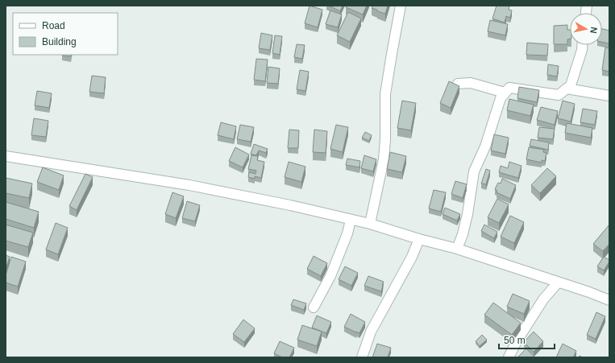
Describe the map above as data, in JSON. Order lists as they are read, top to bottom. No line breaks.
{"legend":["Road","Building"],"scale_bar":"50 m","north":"right"}
